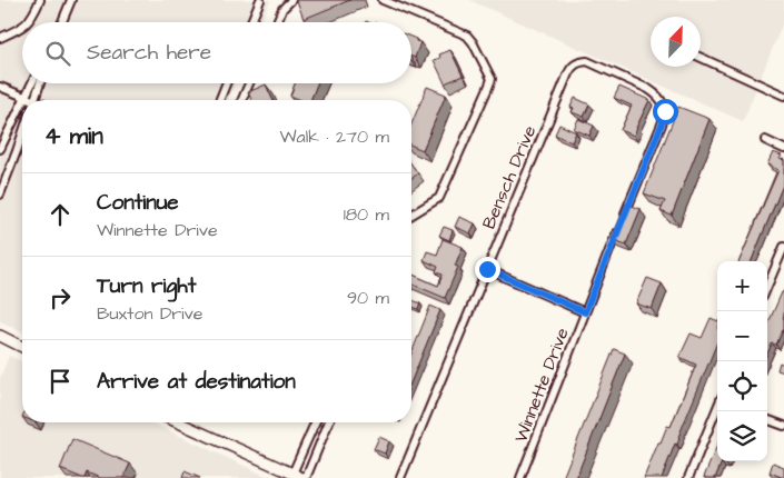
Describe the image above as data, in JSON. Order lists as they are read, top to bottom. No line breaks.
{"streets":{"street":["Bensch Drive","Winnette Drive"]},"north":"top right","page":{"search":"Search here","heading":["4 min","Walk · 270 m"],"list":[["Continue","Winnette Drive","180 m"],["Turn right","Buxton Drive","90 m"],"Arrive at destination"],"map_buttons":["+","−"]}}
